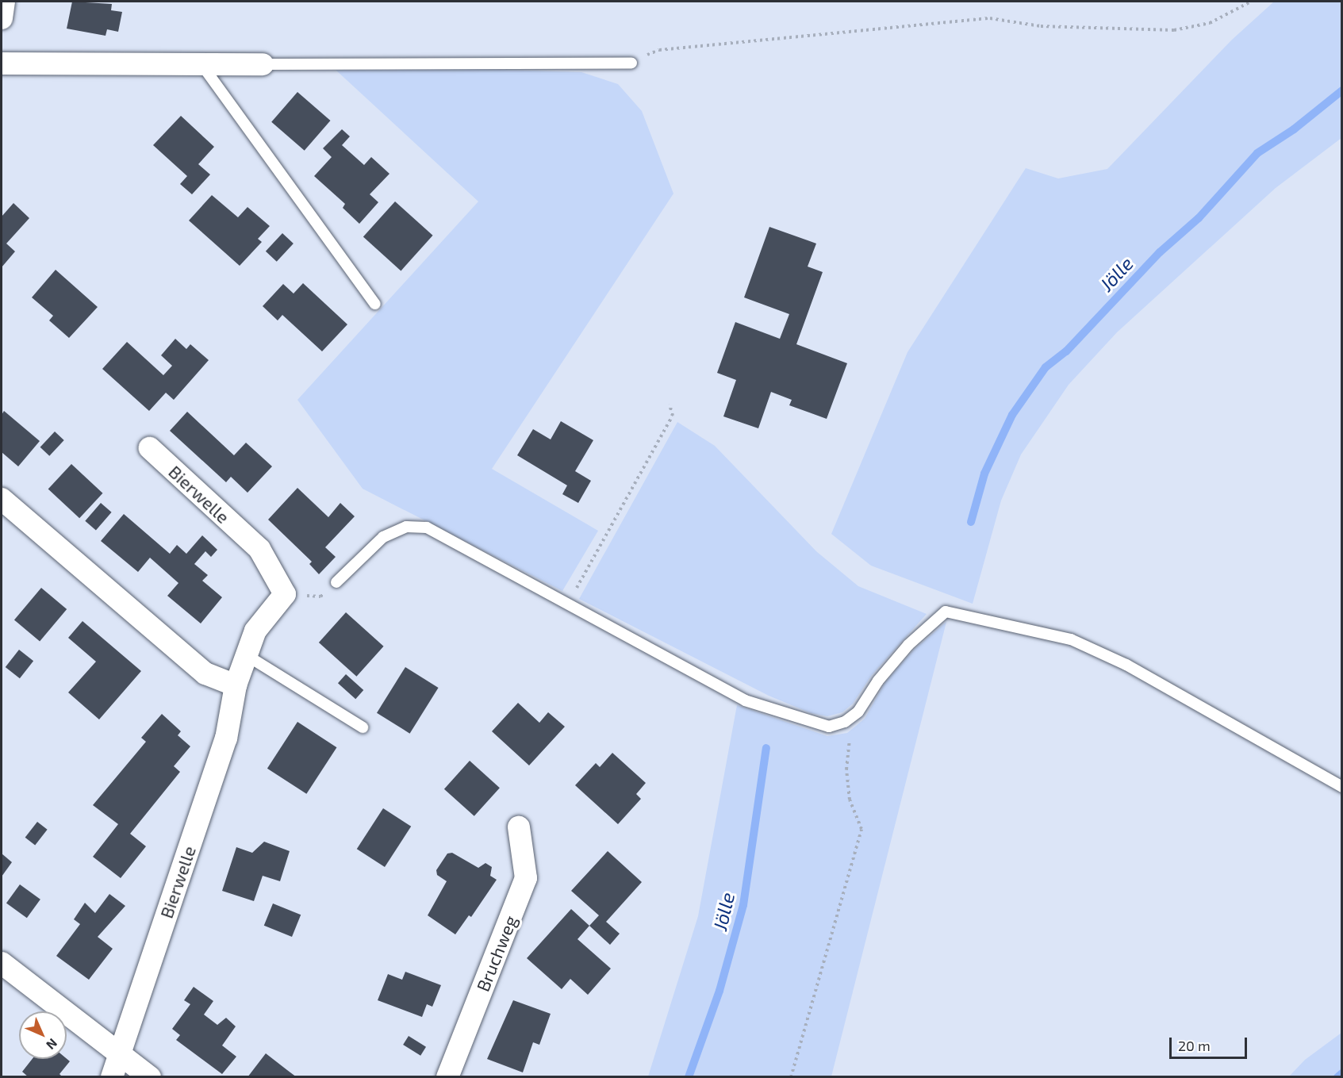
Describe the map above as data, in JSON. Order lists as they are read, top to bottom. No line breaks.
{"streets":{"street":["Bierwelle","Bruchweg"]},"water":["Jölle"],"scale_bar":"20 m","north":"bottom right"}
